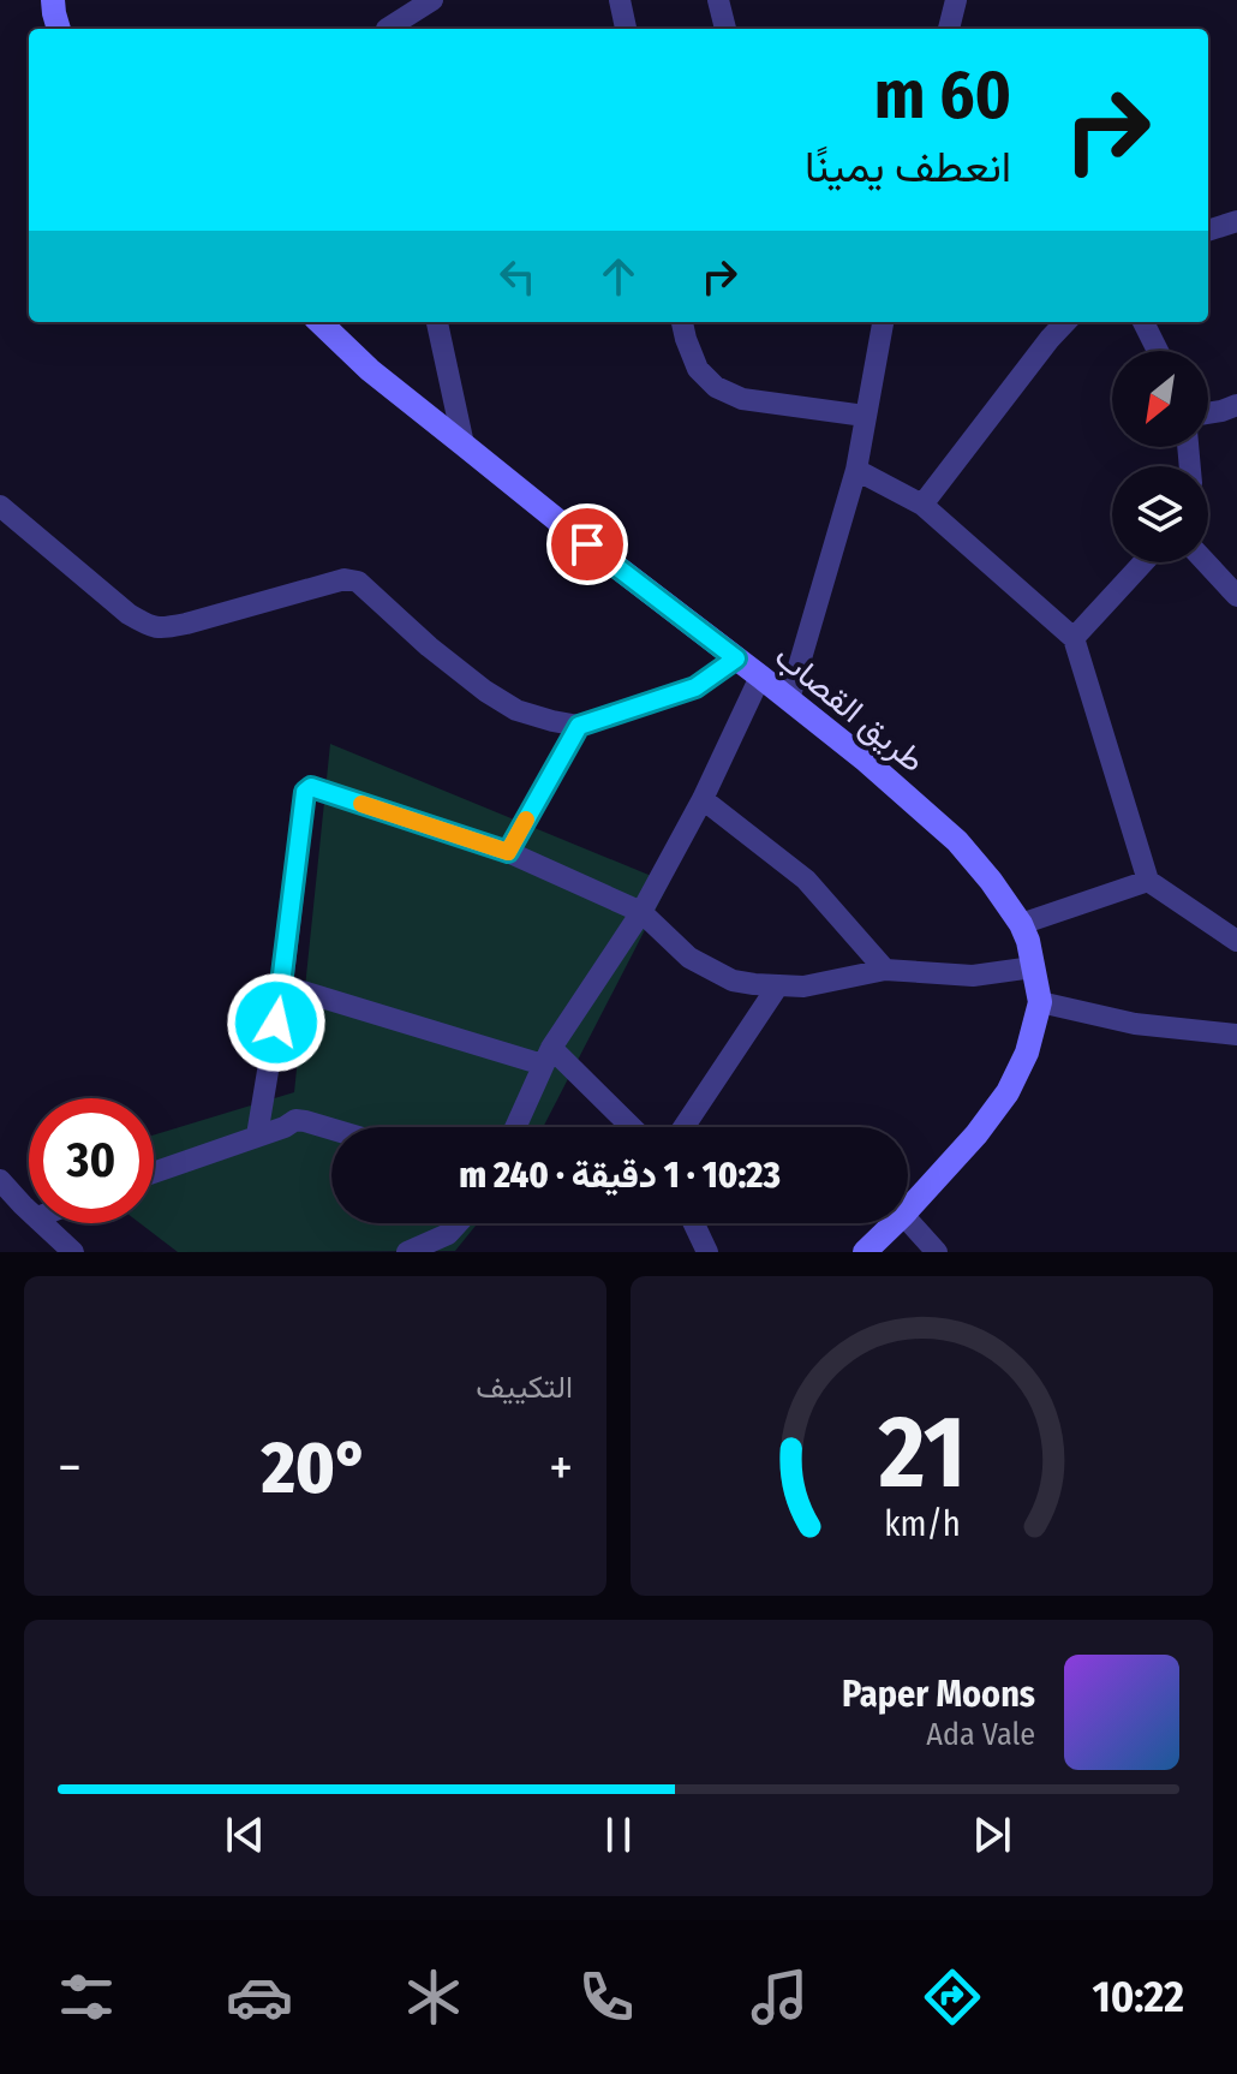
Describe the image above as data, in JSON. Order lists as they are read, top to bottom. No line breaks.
{"streets":{"main road":["طريق القصاب"]},"north":"bottom left","page":{"turn":["60 m","انعطف يمينًا"],"limit":"30","trip":"10:23 · 1 دقيقة · 240 m","tile":"التكييف","heat":["−","20°","+"],"song":["Paper Moons","Ada Vale"],"tabs":"10:22","gauge":["21","km/h"]}}
